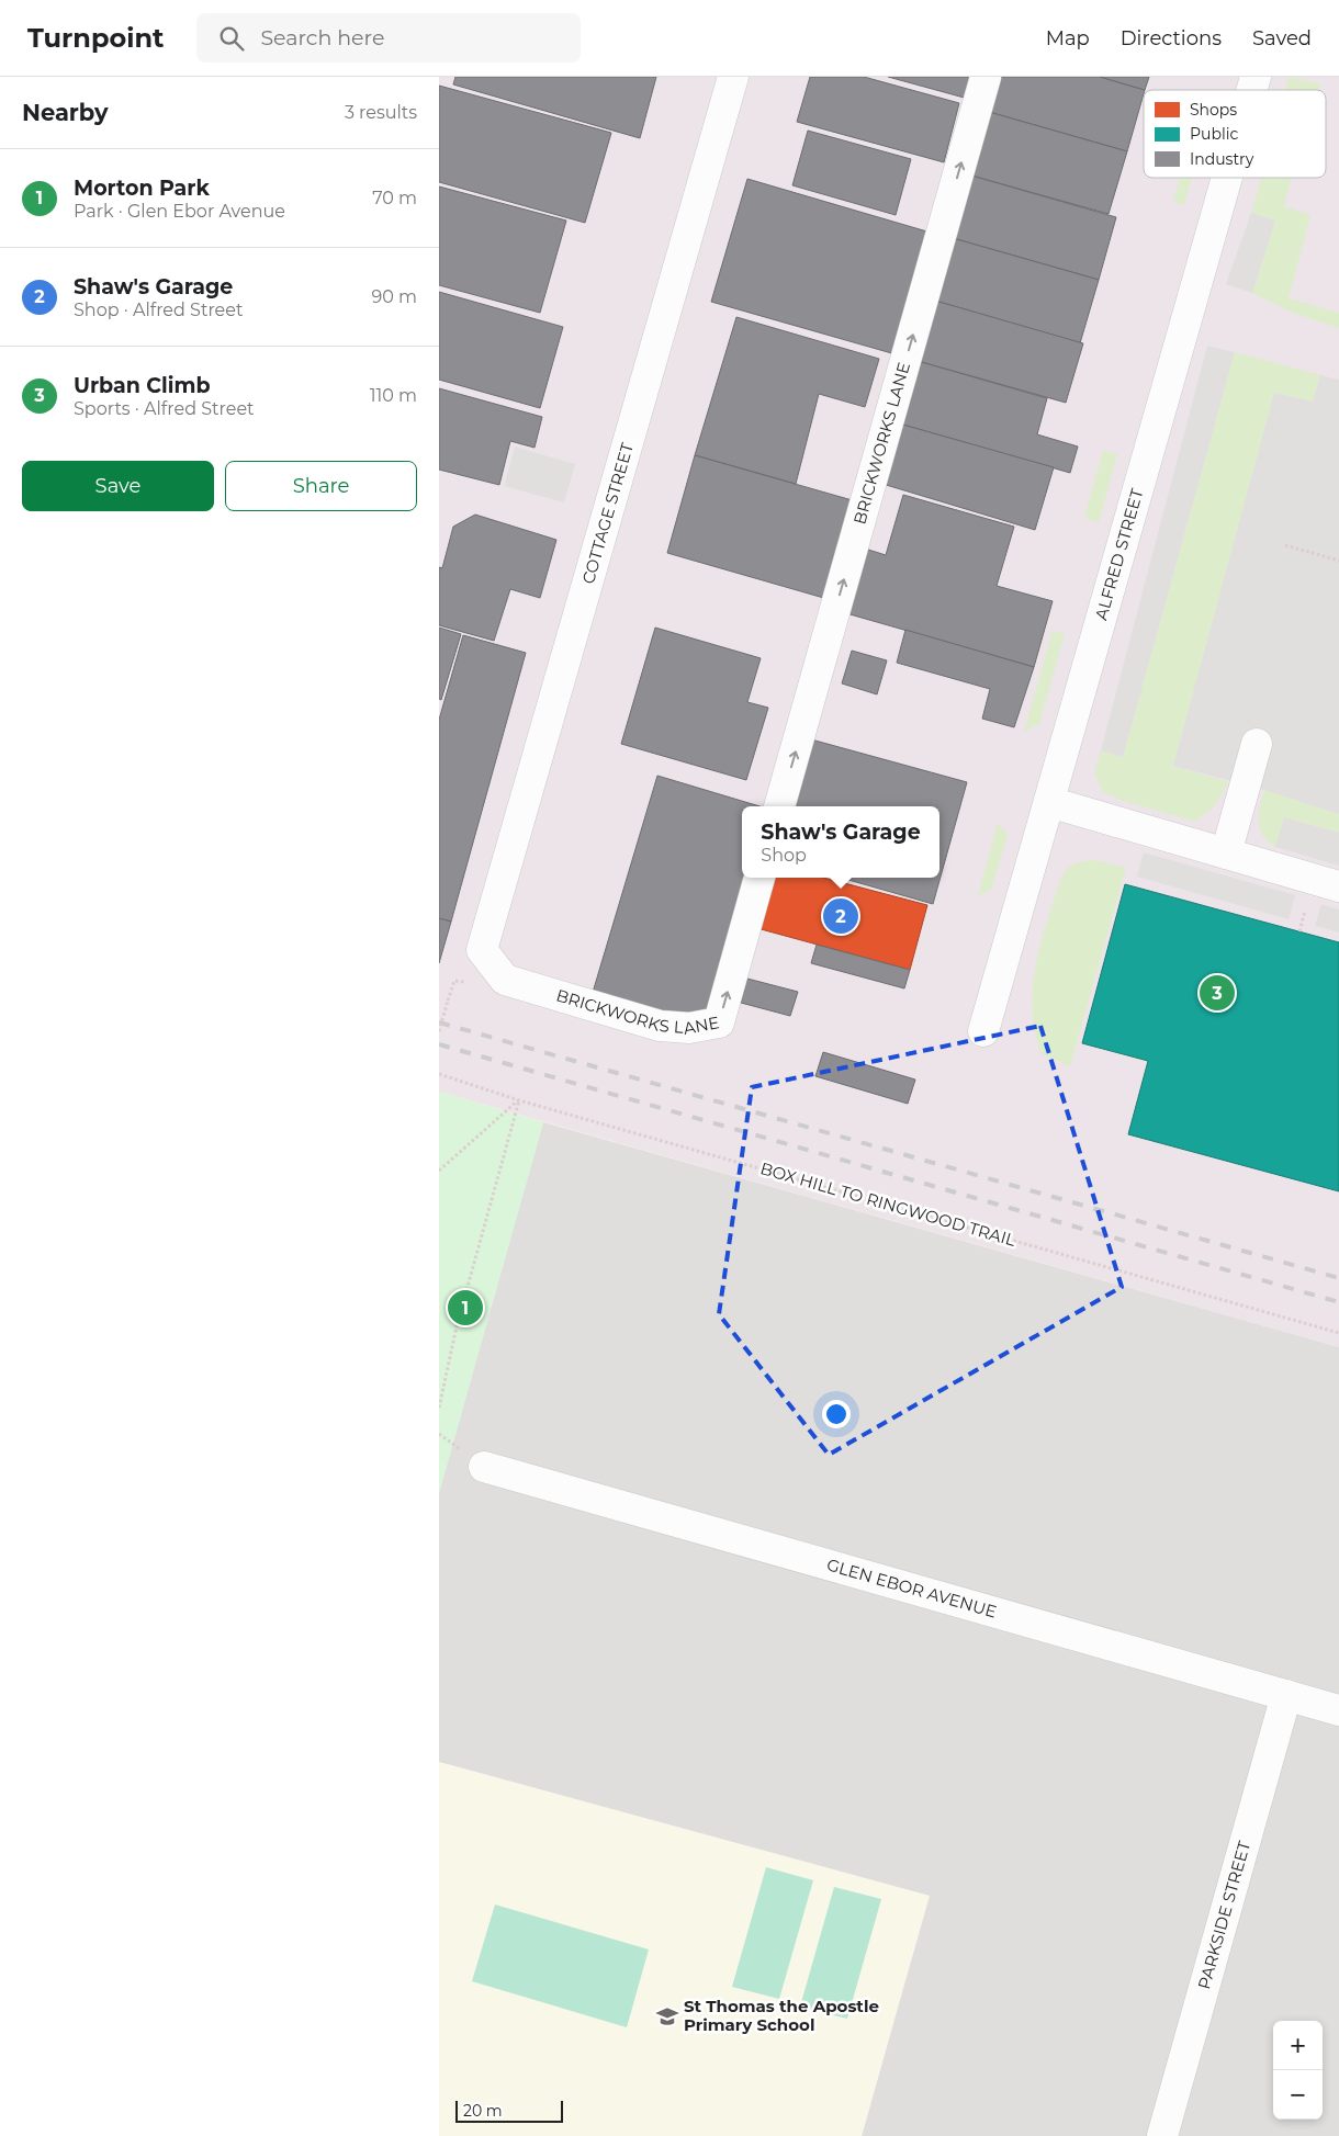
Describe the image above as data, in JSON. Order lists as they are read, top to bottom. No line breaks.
{"streets":{"street":["BRICKWORKS LANE","COTTAGE STREET","ALFRED STREET","GLEN EBOR AVENUE","PARKSIDE STREET"],"path":["BOX HILL TO RINGWOOD TRAIL"]},"crossings":[["BRICKWORKS LANE","COTTAGE STREET"],["GLEN EBOR AVENUE","PARKSIDE STREET"]],"one_way":["BRICKWORKS LANE"],"places":{"school or university":["St Thomas the Apostle Primary School"]},"legend":["Shops","Public","Industry"],"scale_bar":"20 m","page":{"header":"Turnpoint","search":"Search here","nav":["Map","Directions","Saved"],"heading":["Nearby","3 results"],"list":[{"mark":"1","name":"Morton Park","note":"Park · Glen Ebor Avenue","value":"70 m"},{"mark":"2","name":"Shaw's Garage","note":"Shop · Alfred Street","value":"90 m"},{"mark":"3","name":"Urban Climb","note":"Sports · Alfred Street","value":"110 m"}],"buttons":["Save","Share"],"popup":["Shaw's Garage","Shop"],"pins":["2","3","1"],"map_buttons":["+","−"],"scale":"20 m"}}
